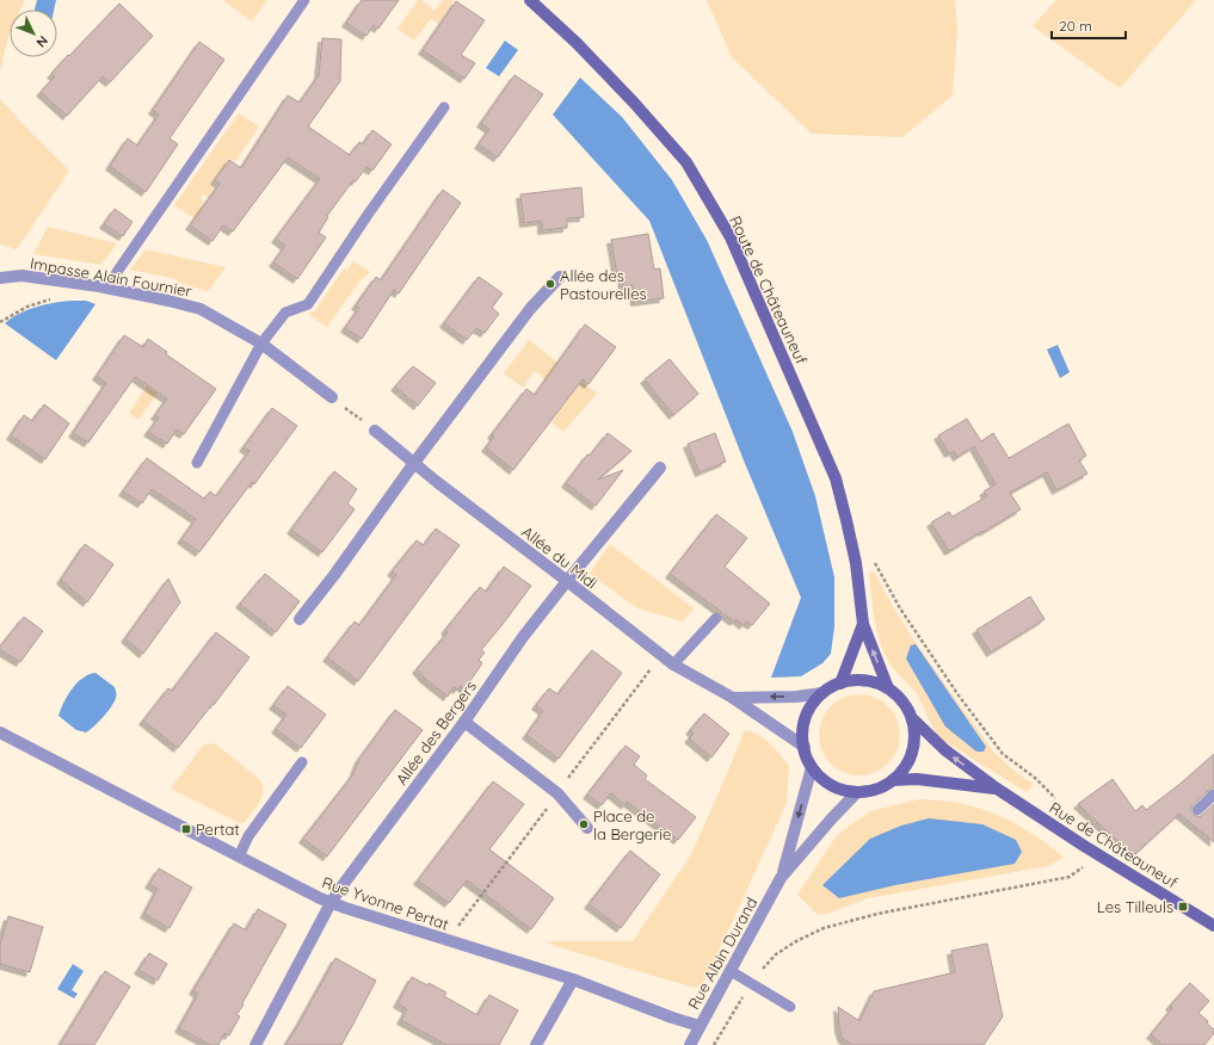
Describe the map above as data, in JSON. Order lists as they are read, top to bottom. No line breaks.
{"streets":{"main road":["Route de Châteauneuf","Rue de Châteauneuf"],"street":["Impasse Alain Fournier","Allée du Midi","Allée des Bergers","Rue Yvonne Pertat","Rue Albin Durand"]},"crossings":[["Route de Châteauneuf","Allée du Midi"],["Route de Châteauneuf","Rue de Châteauneuf"],["Route de Châteauneuf","Rue Albin Durand"],["Allée du Midi","Allée des Bergers"],["Allée du Midi","Rue de Châteauneuf"],["Allée du Midi","Rue Albin Durand"],["Allée des Bergers","Rue Yvonne Pertat"],["Rue de Châteauneuf","Rue Albin Durand"],["Rue Yvonne Pertat","Rue Albin Durand"]],"places":{"other":["Allée des Pastourelles","Place de la Bergerie"],"transit":["Pertat","Les Tilleuls"]},"scale_bar":"20 m","north":"bottom right"}
